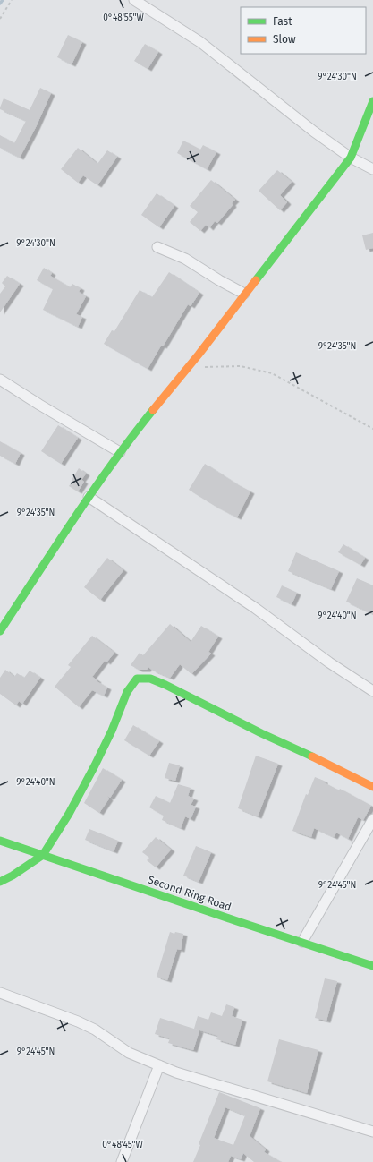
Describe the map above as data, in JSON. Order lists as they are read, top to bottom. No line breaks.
{"streets":{"street":["Second Ring Road"]},"legend":["Fast","Slow"],"coordinates":["0°48'55\"W","9°24'30\"N","9°24'35\"N","9°24'40\"N","9°24'45\"N","0°48'45\"W"]}
